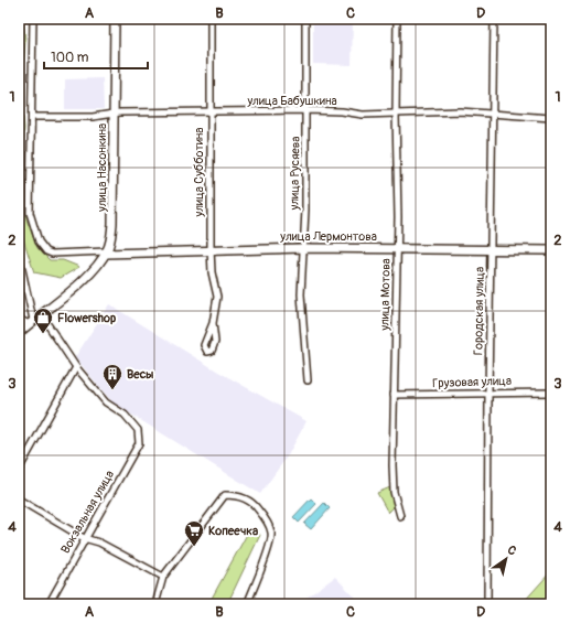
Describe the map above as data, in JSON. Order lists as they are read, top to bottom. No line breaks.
{"streets":{"street":["улица Бабушкина","улица Насонкина","улица Субботина","улица Русяева","улица Лермонтова","улица Мотова","Городская улица","Грузовая улица","Вокзальная улица"]},"crossings":[["улица Бабушкина","улица Насонкина"],["улица Бабушкина","улица Субботина"],["улица Бабушкина","улица Русяева"],["улица Бабушкина","улица Мотова"],["улица Бабушкина","Городская улица"],["улица Насонкина","улица Лермонтова"],["улица Субботина","улица Лермонтова"],["улица Русяева","улица Лермонтова"],["улица Лермонтова","улица Мотова"],["улица Лермонтова","Городская улица"],["улица Мотова","Грузовая улица"],["Городская улица","Грузовая улица"]],"places":{"shop":["Flowershop"],"building":["Весы"],"supermarket":["Копеечка"]},"scale_bar":"100 m","north":"top right","grid":{"columns":["A","B","C","D"],"rows":["1","2","3","4"]}}
